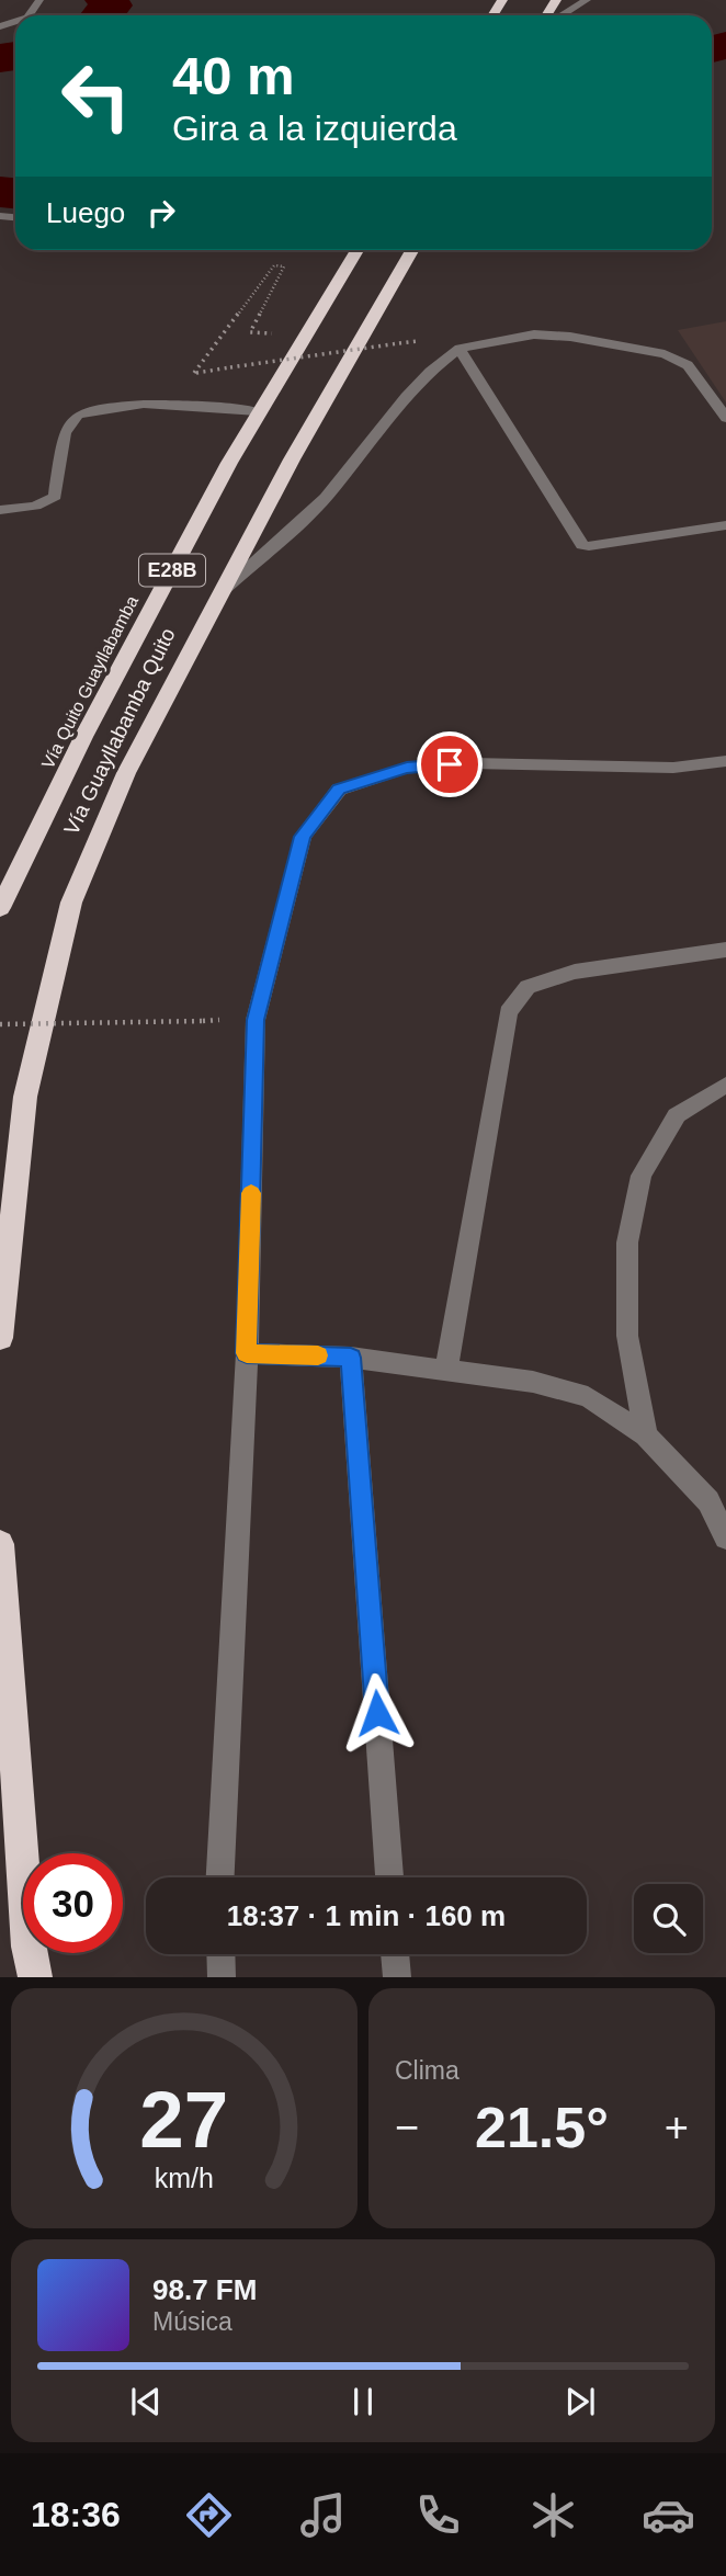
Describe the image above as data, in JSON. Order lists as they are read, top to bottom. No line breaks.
{"streets":{"highway":["E28B","Vía Quito Guayllabamba","Vía Guayllabamba Quito"]},"page":{"turn":["40 m","Gira a la izquierda"],"then":"Luego","limit":"30","trip":"18:37 · 1 min · 160 m","tile":"Clima","heat":["−","21.5°","+"],"song":["98.7 FM","Música"],"tabs":"18:36","gauge":["27","km/h"]}}
